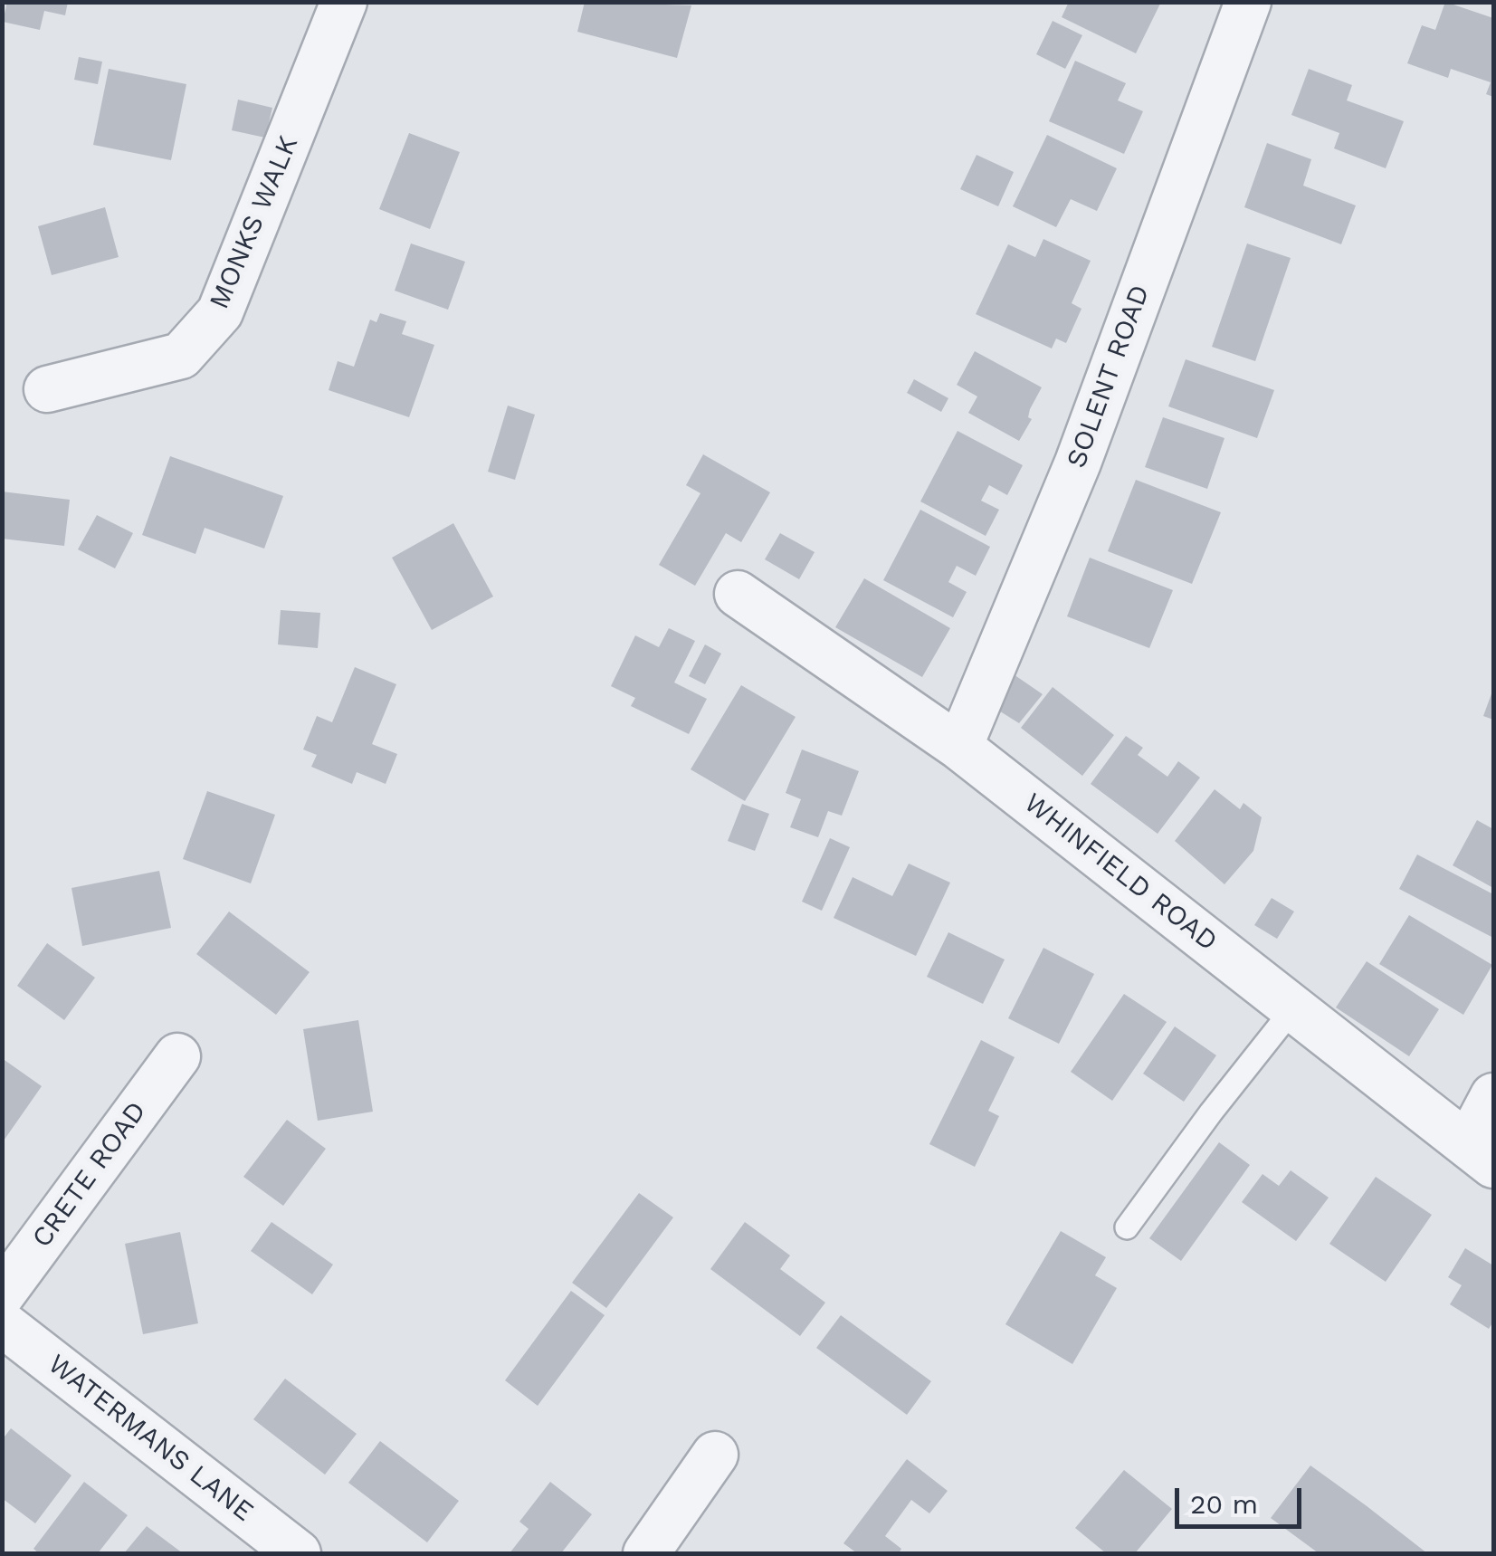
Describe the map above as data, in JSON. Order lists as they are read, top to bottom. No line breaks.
{"streets":{"street":["MONKS WALK","SOLENT ROAD","WHINFIELD ROAD","CRETE ROAD","WATERMANS LANE"]},"crossings":[["SOLENT ROAD","WHINFIELD ROAD"]],"scale_bar":"20 m"}
